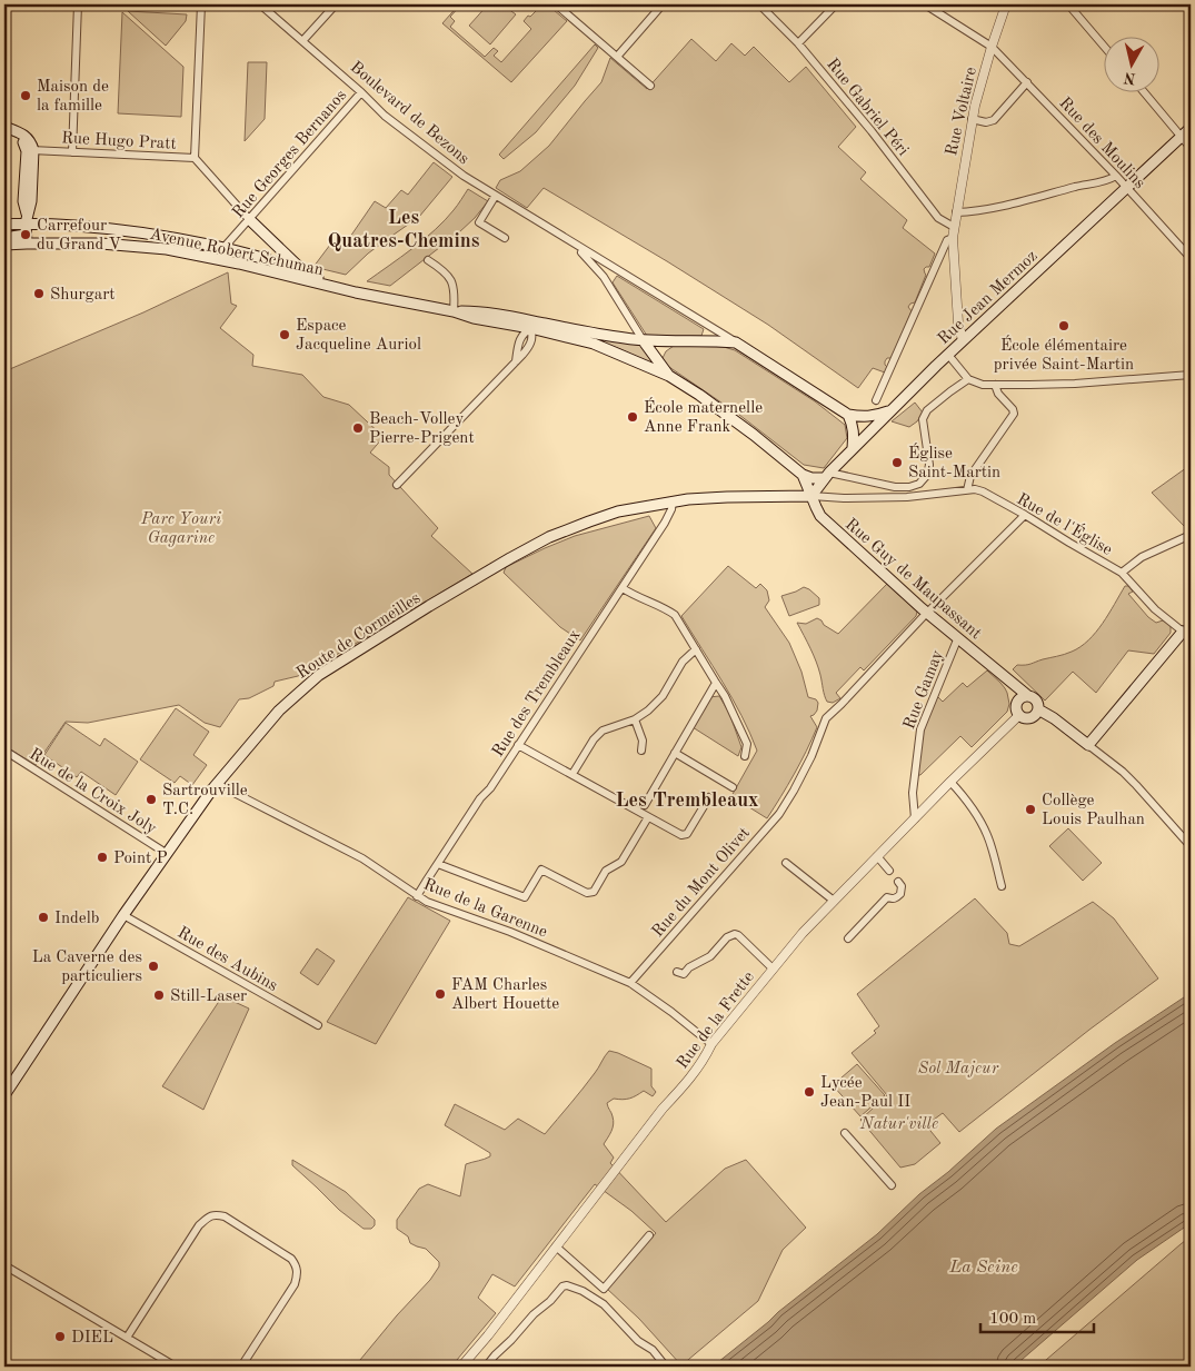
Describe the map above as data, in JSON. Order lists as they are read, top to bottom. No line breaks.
{"streets":{"main road":["Boulevard de Bezons","Avenue Robert Schuman","Rue Jean Mermoz","Rue Guy de Maupassant","Route de Cormeilles"],"street":["Rue Gabriel Péri","Rue Voltaire","Rue Hugo Pratt","Rue des Moulins","Rue Georges Bernanos","Rue de l'Église","Rue Gamay","Rue des Trembleaux","Rue de la Croix Joly","Rue du Mont Olivet","Rue de la Garenne","Rue des Aubins","Rue de la Frette"]},"crossings":[["Rue Gabriel Péri","Rue Voltaire"],["Rue Voltaire","Rue des Moulins"],["Rue Voltaire","Rue Jean Mermoz"],["Boulevard de Bezons","Rue Georges Bernanos"],["Rue Hugo Pratt","Rue Georges Bernanos"],["Rue des Moulins","Rue Jean Mermoz"],["Rue Georges Bernanos","Avenue Robert Schuman"],["Rue Jean Mermoz","Rue de l'Église"],["Rue Jean Mermoz","Rue Guy de Maupassant"],["Rue Jean Mermoz","Route de Cormeilles"],["Rue de l'Église","Rue Guy de Maupassant"],["Rue de l'Église","Route de Cormeilles"],["Rue de l'Église","Rue du Mont Olivet"],["Rue Guy de Maupassant","Route de Cormeilles"],["Rue Guy de Maupassant","Rue Gamay"],["Rue Guy de Maupassant","Rue du Mont Olivet"],["Rue Guy de Maupassant","Rue de la Frette"],["Route de Cormeilles","Rue des Trembleaux"],["Route de Cormeilles","Rue de la Croix Joly"],["Route de Cormeilles","Rue de la Garenne"],["Route de Cormeilles","Rue des Aubins"],["Rue Gamay","Rue de la Frette"],["Rue des Trembleaux","Rue de la Garenne"],["Rue du Mont Olivet","Rue de la Garenne"],["Rue de la Garenne","Rue de la Frette"]],"districts":["Les Quatres-Chemins","Les Trembleaux"],"water":["La Seine"],"parks":["Parc Youri Gagarine","Sol Majeur","Natur'ville"],"places":["Maison de la famille","Carrefour du Grand V","Shurgart","École élémentaire privée Saint-Martin","Espace Jacqueline Auriol","École maternelle Anne Frank","Beach-Volley Pierre-Prigent","Église Saint-Martin","Sartrouville T.C.","Collège Louis Paulhan","Point P","Indelb","La Caverne des particuliers","FAM Charles Albert Houette","Still-Laser","Lycée Jean-Paul II","DIEL"],"scale_bar":"100 m","north":"bottom"}
